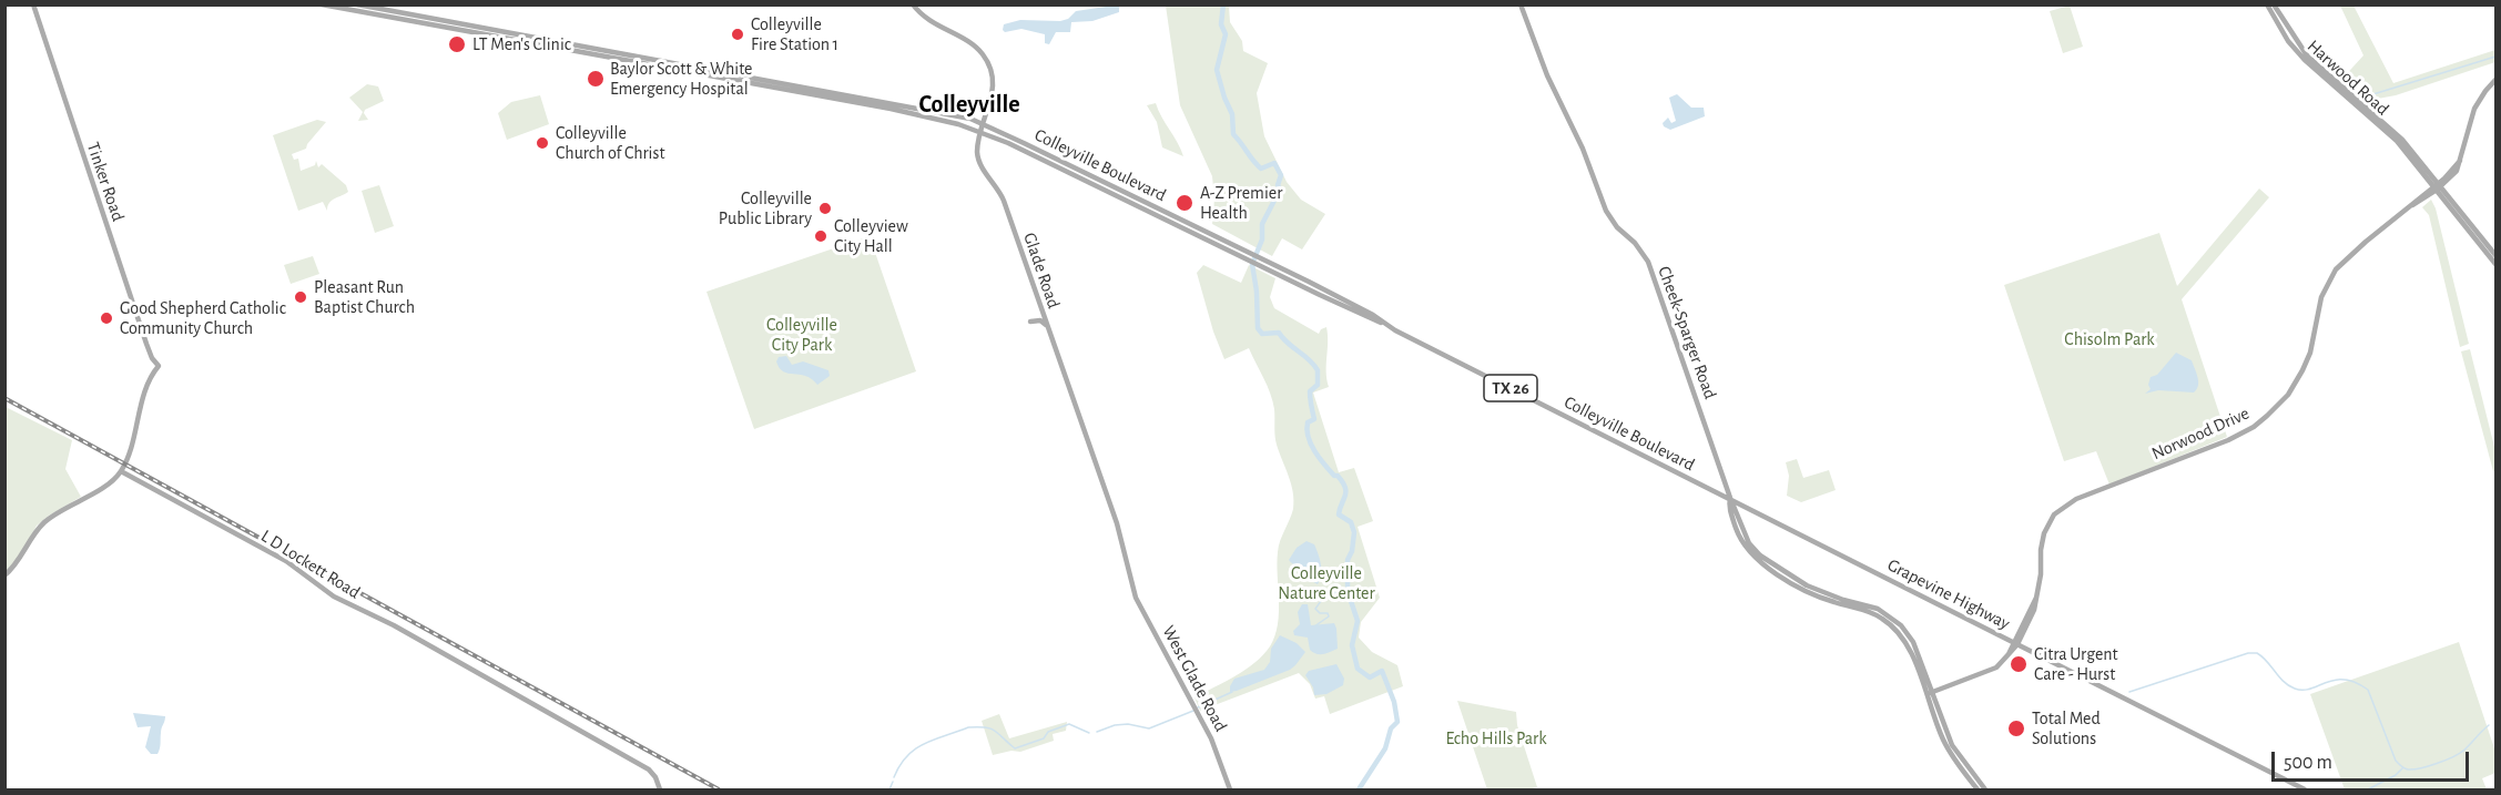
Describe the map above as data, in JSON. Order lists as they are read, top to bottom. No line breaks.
{"streets":{"main road":["Harwood Road","Colleyville Boulevard","Tinker Road","Glade Road","Cheek-Sparger Road","TX 26","Norwood Drive","L D Lockett Road","Grapevine Highway","West Glade Road"]},"crossings":[["Colleyville Boulevard","Glade Road"],["Colleyville Boulevard","Cheek-Sparger Road"],["Colleyville Boulevard","Grapevine Highway"],["Tinker Road","L D Lockett Road"],["Glade Road","West Glade Road"],["Cheek-Sparger Road","Norwood Drive"],["Norwood Drive","Grapevine Highway"]],"districts":["Colleyville"],"parks":["Colleyville City Park","Chisolm Park","Colleyville Nature Center","Echo Hills Park"],"places":["Colleyville Fire Station 1","LT Men's Clinic","Baylor Scott & White Emergency Hospital","Colleyville Church of Christ","A-Z Premier Health","Colleyville Public Library","Colleyview City Hall","Pleasant Run Baptist Church","Good Shepherd Catholic Community Church","Citra Urgent Care - Hurst","Total Med Solutions"],"scale_bar":"500 m"}
